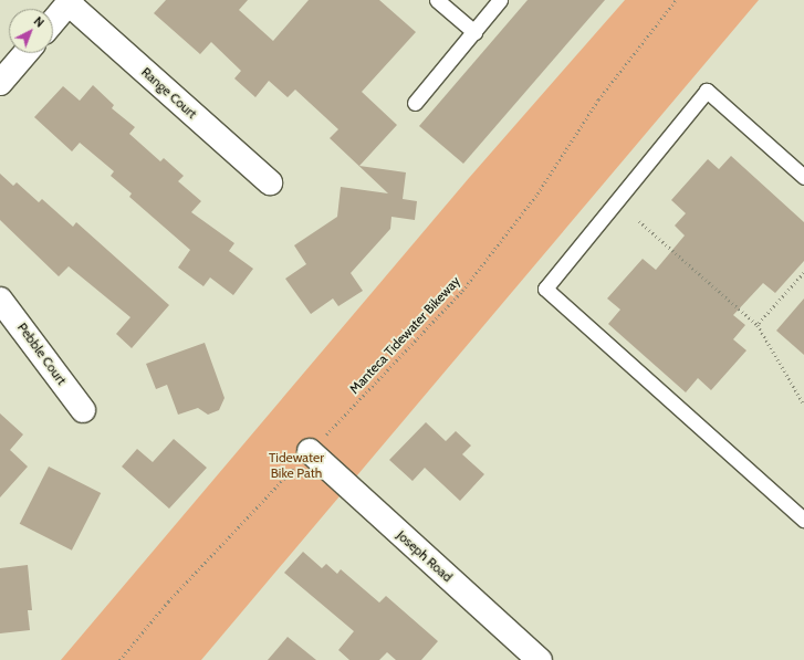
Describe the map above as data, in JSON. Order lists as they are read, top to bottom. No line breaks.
{"streets":{"street":["Range Court","Pebble Court","Joseph Road"],"path":["Manteca Tidewater Bikeway"]},"crossings":[["Manteca Tidewater Bikeway","Joseph Road"]],"parks":["Tidewater Bike Path"],"north":"top right"}
